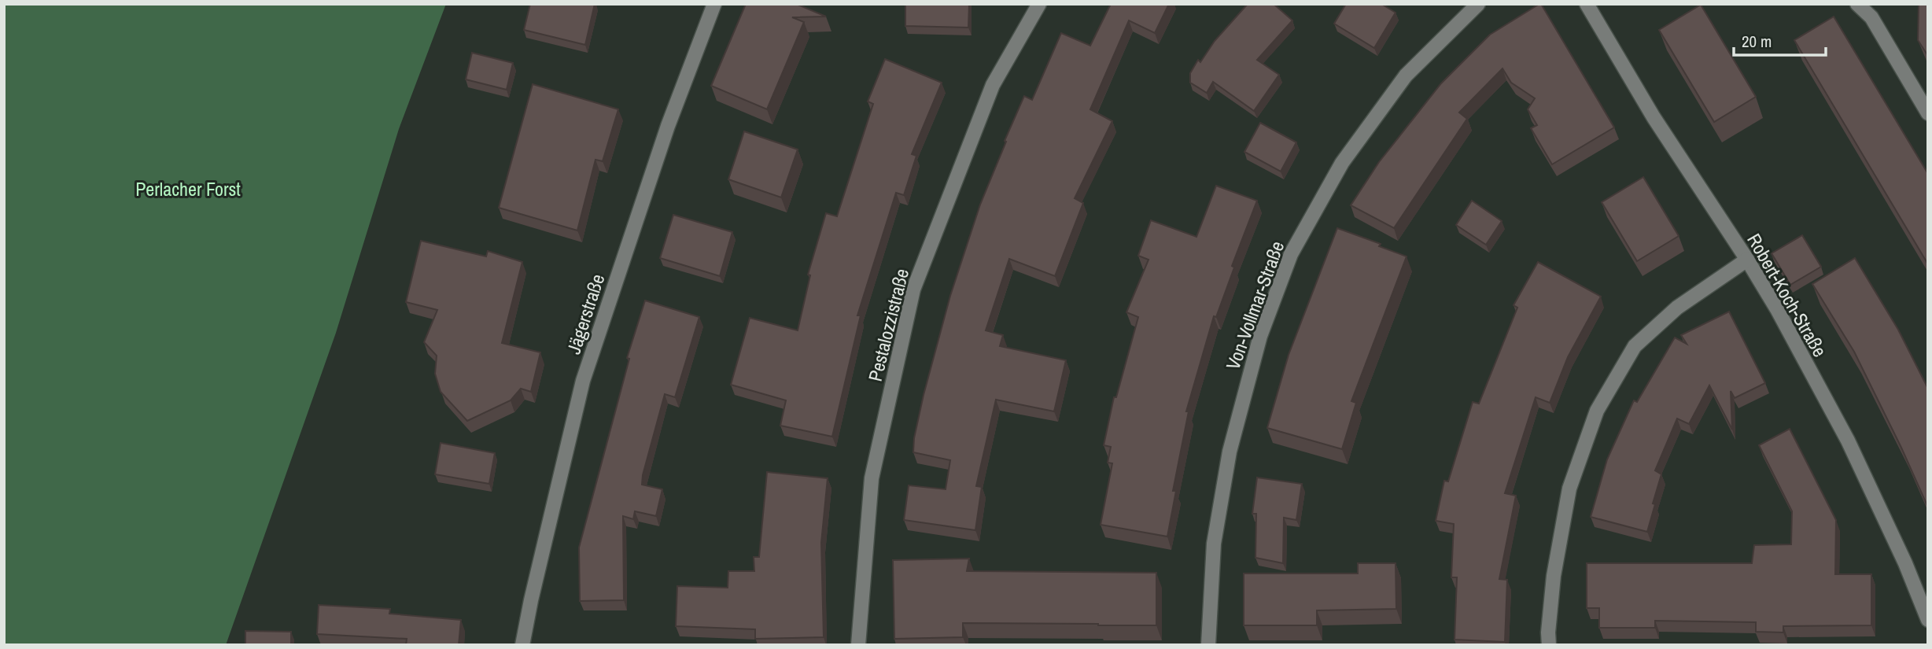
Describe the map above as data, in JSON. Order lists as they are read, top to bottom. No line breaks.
{"streets":{"street":["Robert-Koch-Straße","Von-Vollmar-Straße","Jägerstraße","Pestalozzistraße"]},"parks":["Perlacher Forst"],"scale_bar":"20 m"}
